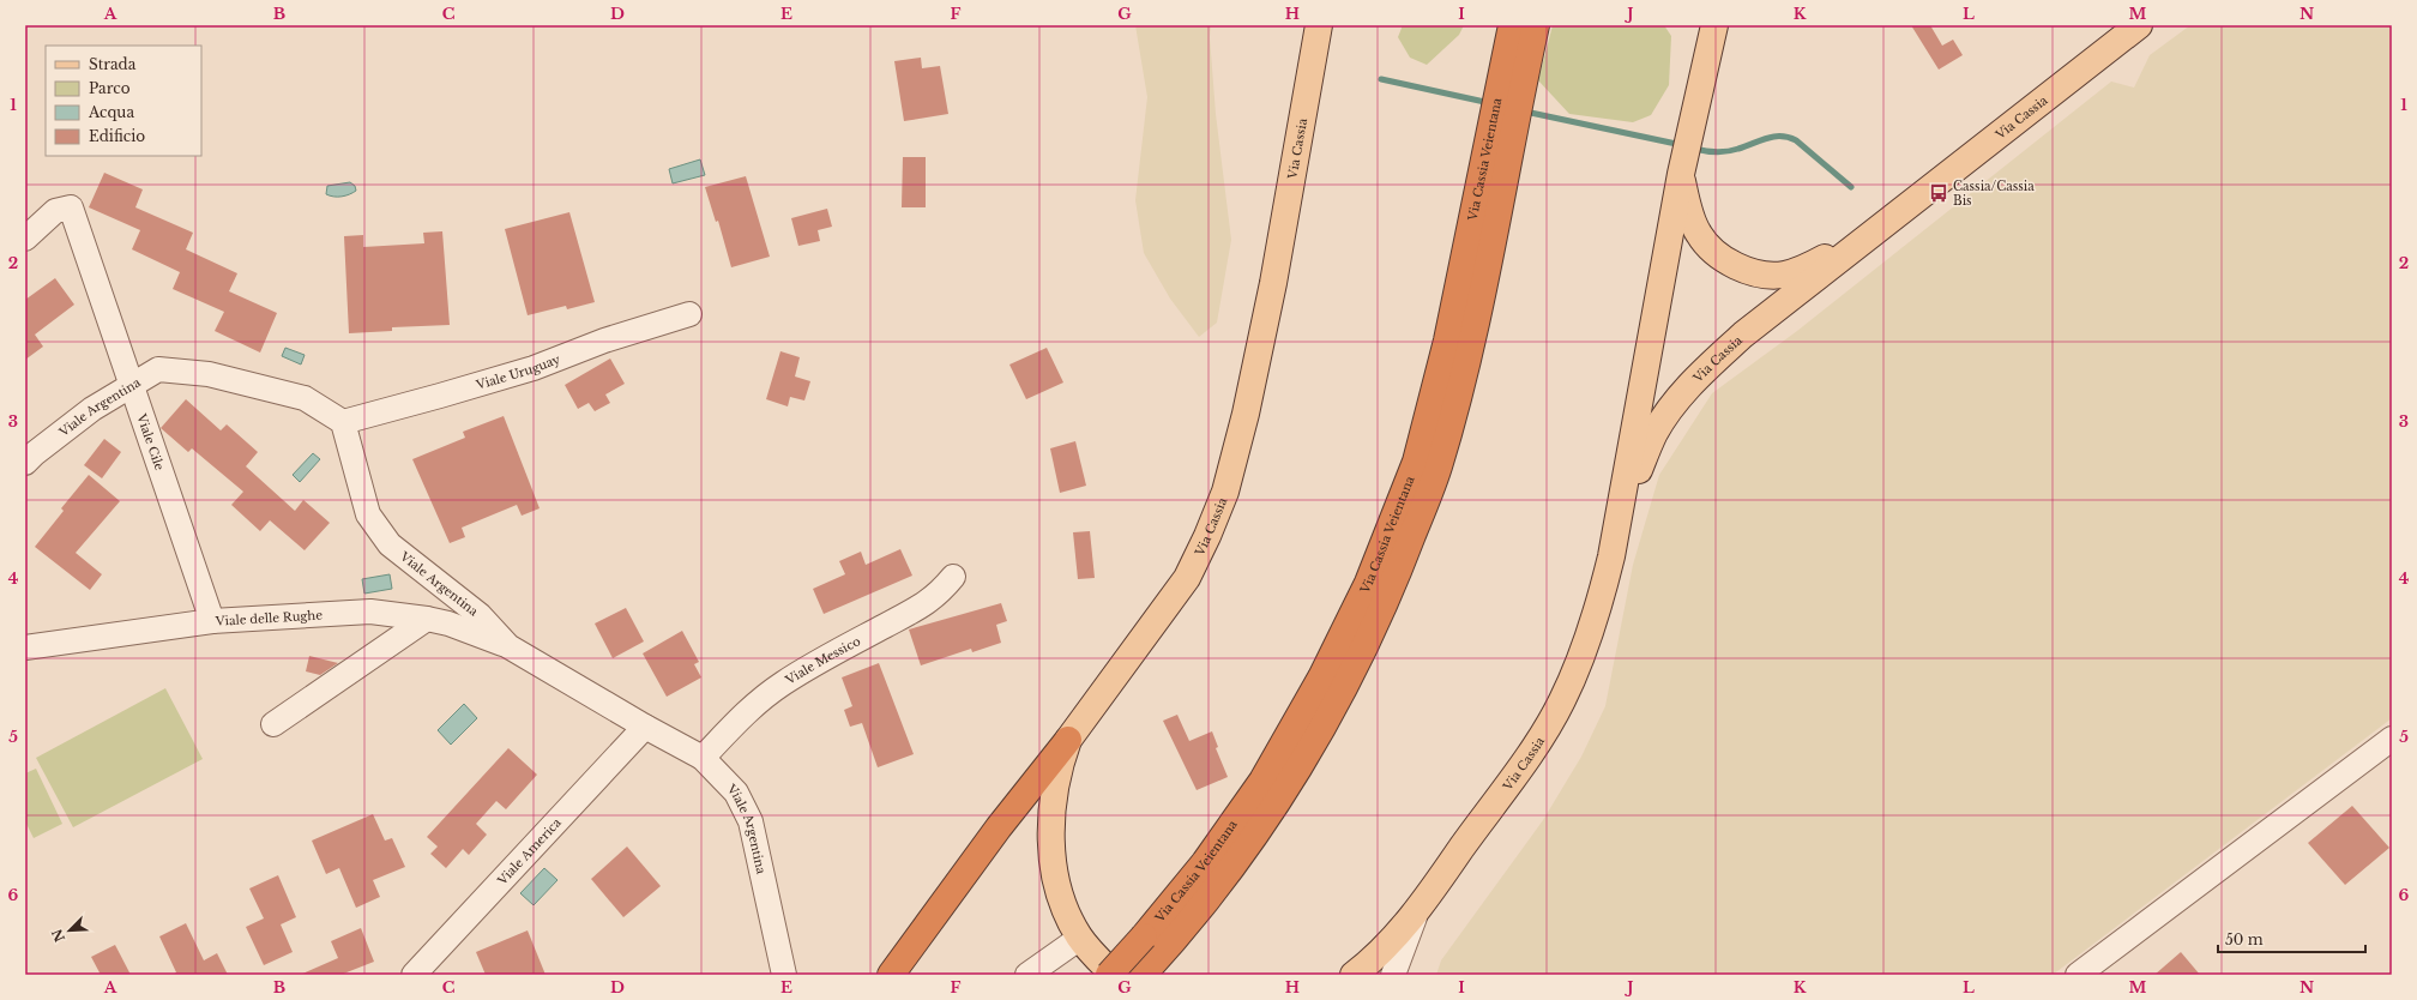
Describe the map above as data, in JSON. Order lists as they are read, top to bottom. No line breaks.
{"streets":{"highway":["Via Cassia Veientana"],"main road":["Via Cassia"],"street":["Viale Uruguay","Viale Argentina","Viale Cile","Viale delle Rughe","Viale Messico","Viale America"]},"crossings":[["Viale Uruguay","Viale Argentina"],["Viale Argentina","Viale Cile"],["Viale Argentina","Viale delle Rughe"],["Viale Argentina","Viale Messico"],["Viale Argentina","Viale America"],["Viale Cile","Viale delle Rughe"]],"places":{"bus stop":["Cassia/Cassia Bis"]},"legend":["Strada","Parco","Acqua","Edificio"],"scale_bar":"50 m","north":"bottom left","grid":{"columns":["A","B","C","D","E","F","G","H","I","J","K","L","M","N"],"rows":["1","2","3","4","5","6"]}}
